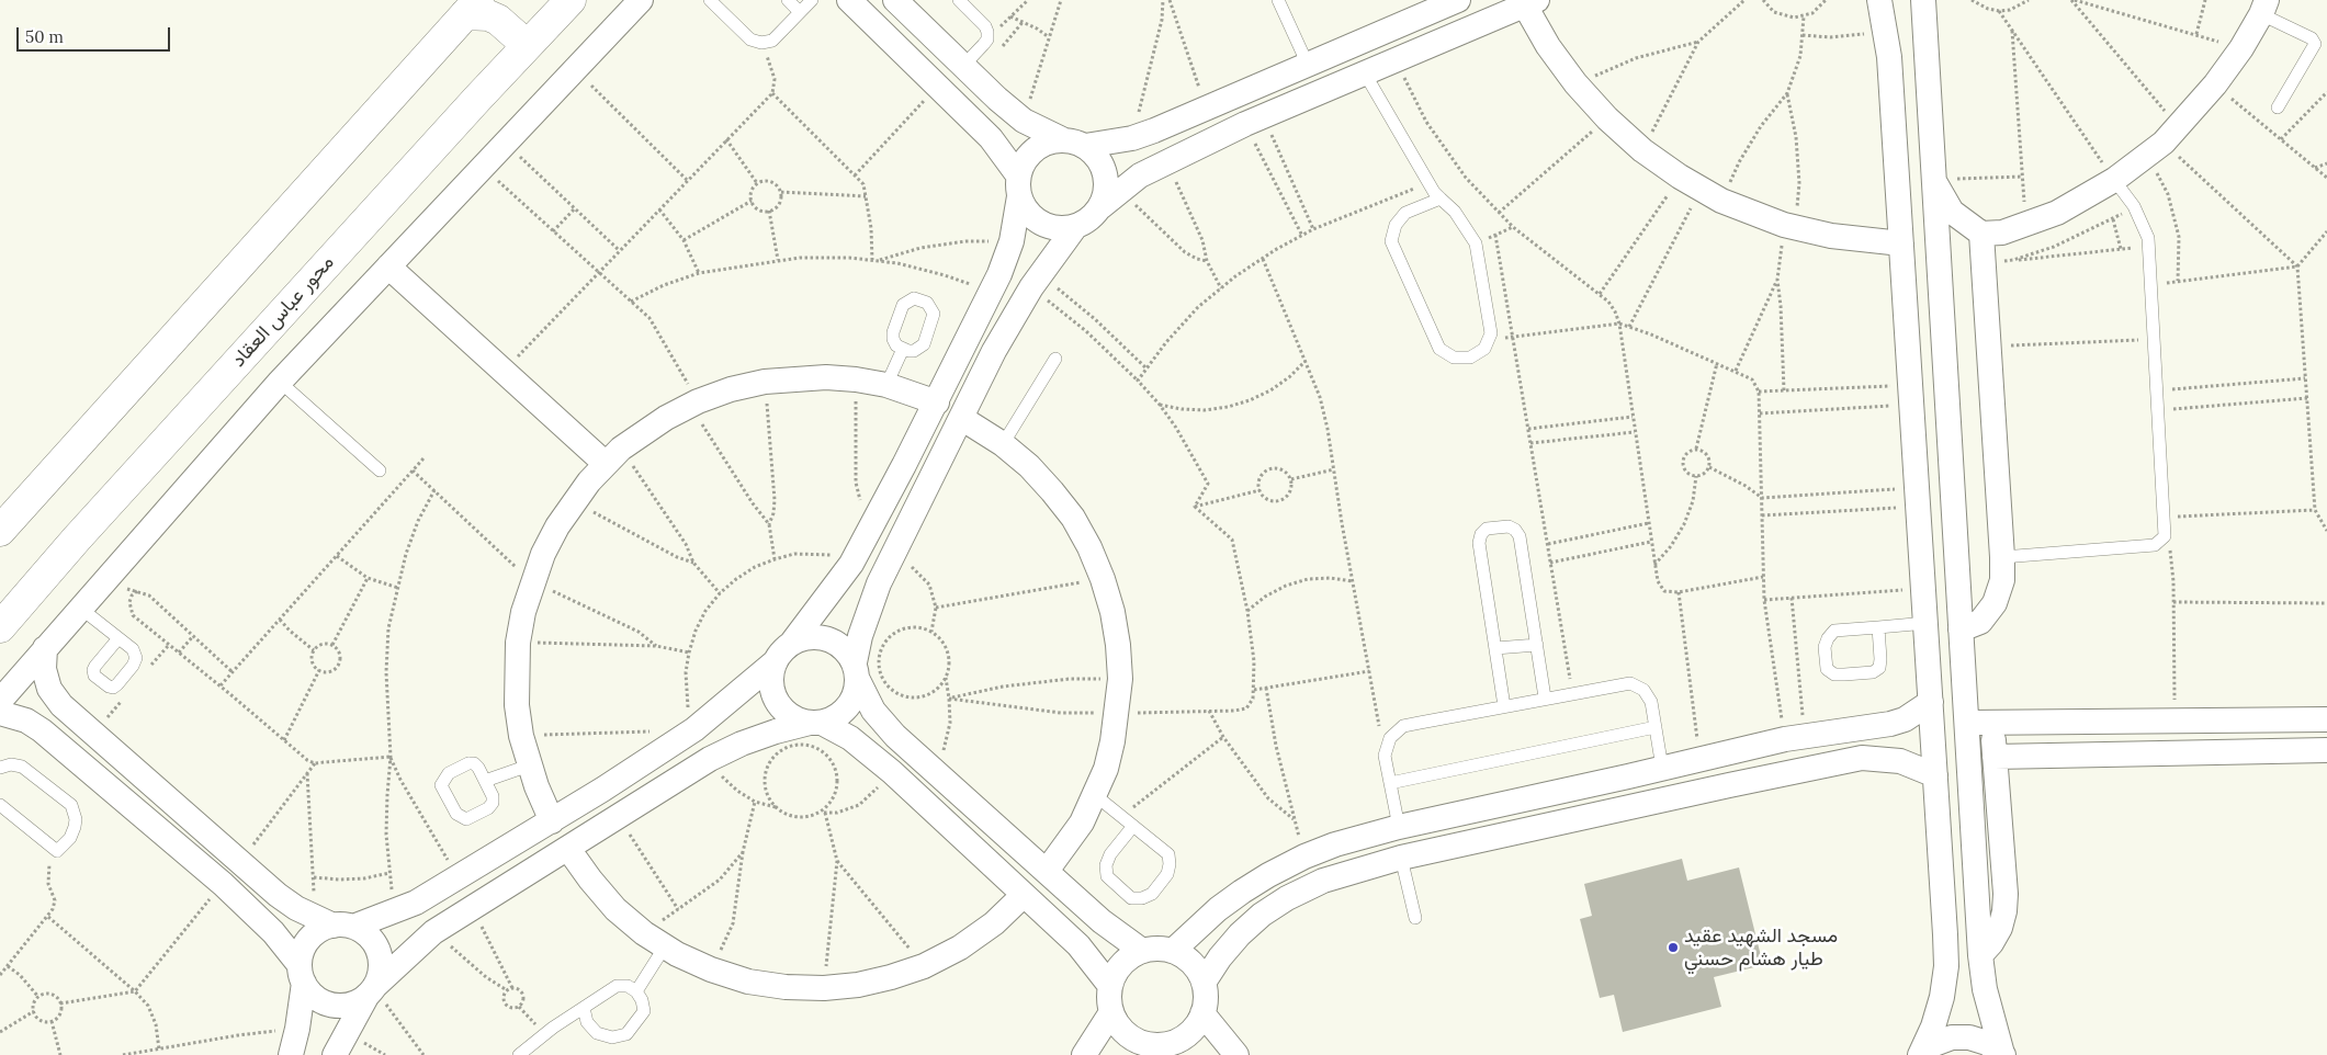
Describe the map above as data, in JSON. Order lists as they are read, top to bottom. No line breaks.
{"streets":{"main road":["محور عباس العقاد"]},"places":["مسجد الشهيد عقيد طيار هشام حسني"],"scale_bar":"50 m"}
